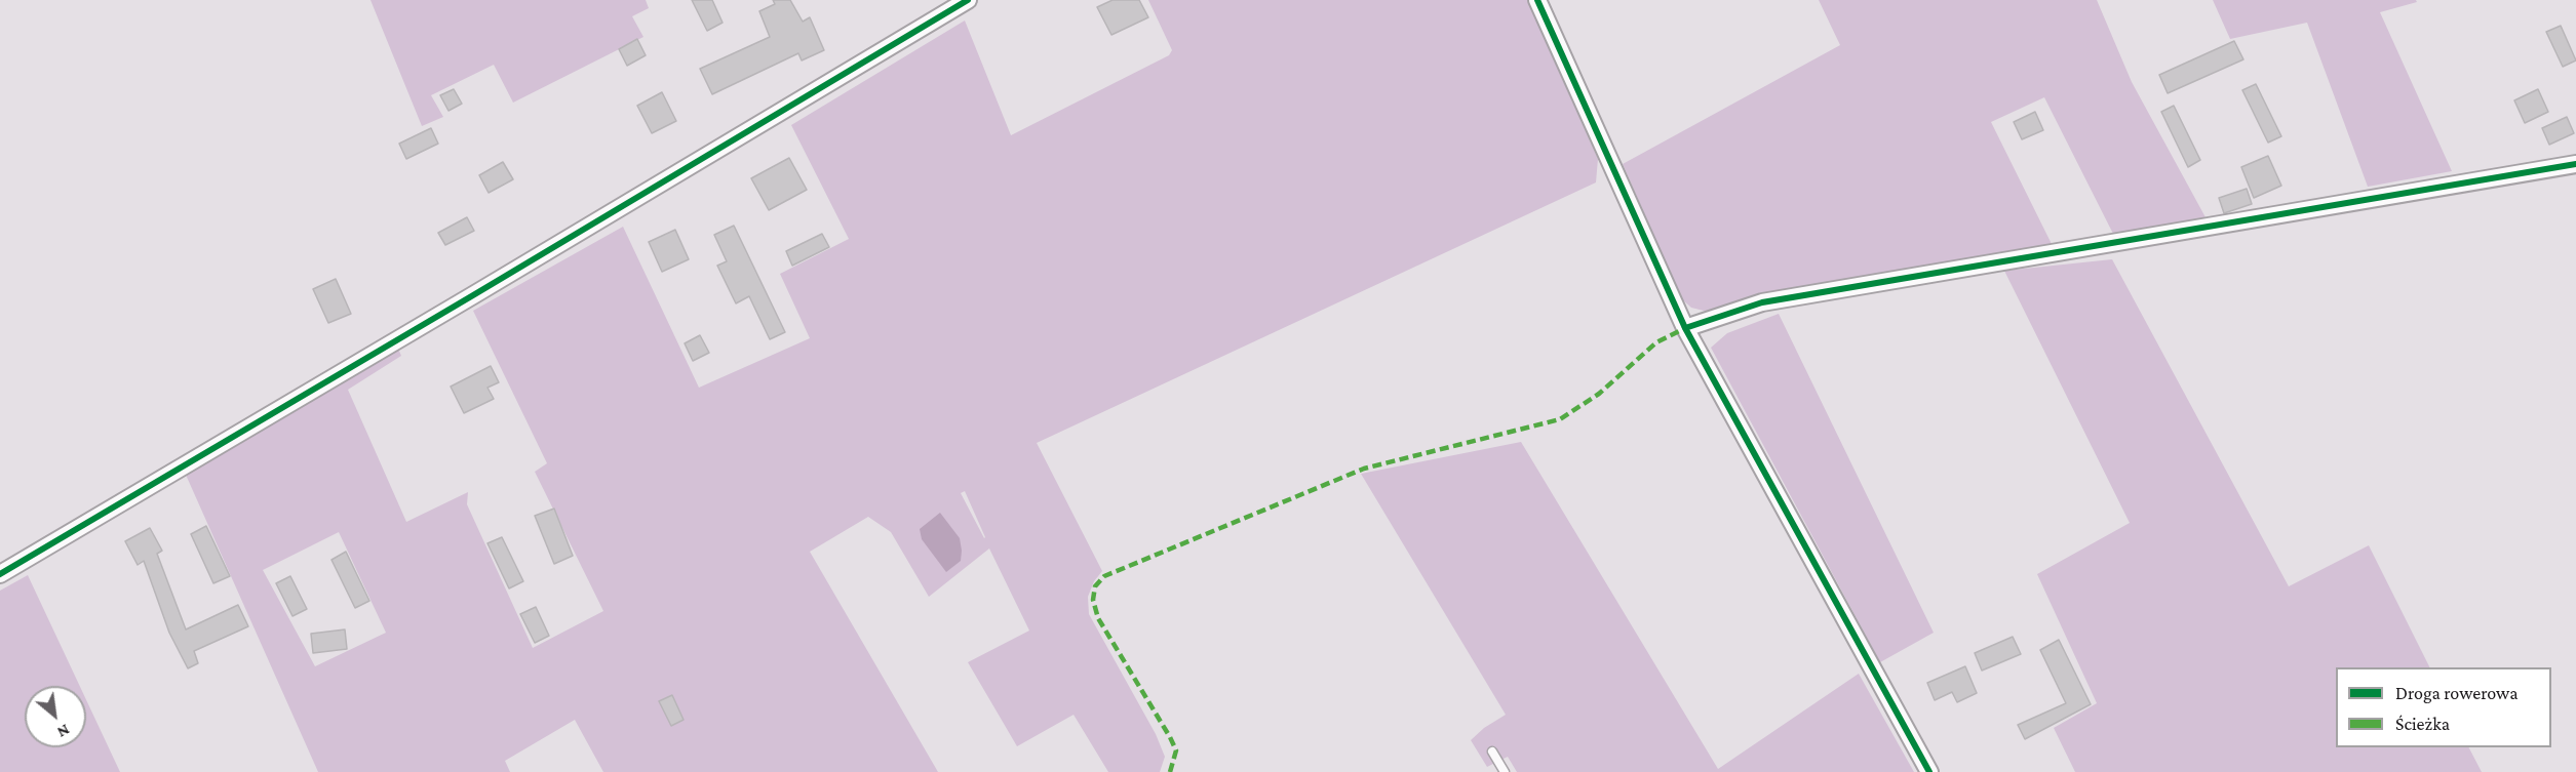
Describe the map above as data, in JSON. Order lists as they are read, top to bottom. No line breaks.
{"legend":["Droga rowerowa","Ścieżka"],"north":"bottom right"}
